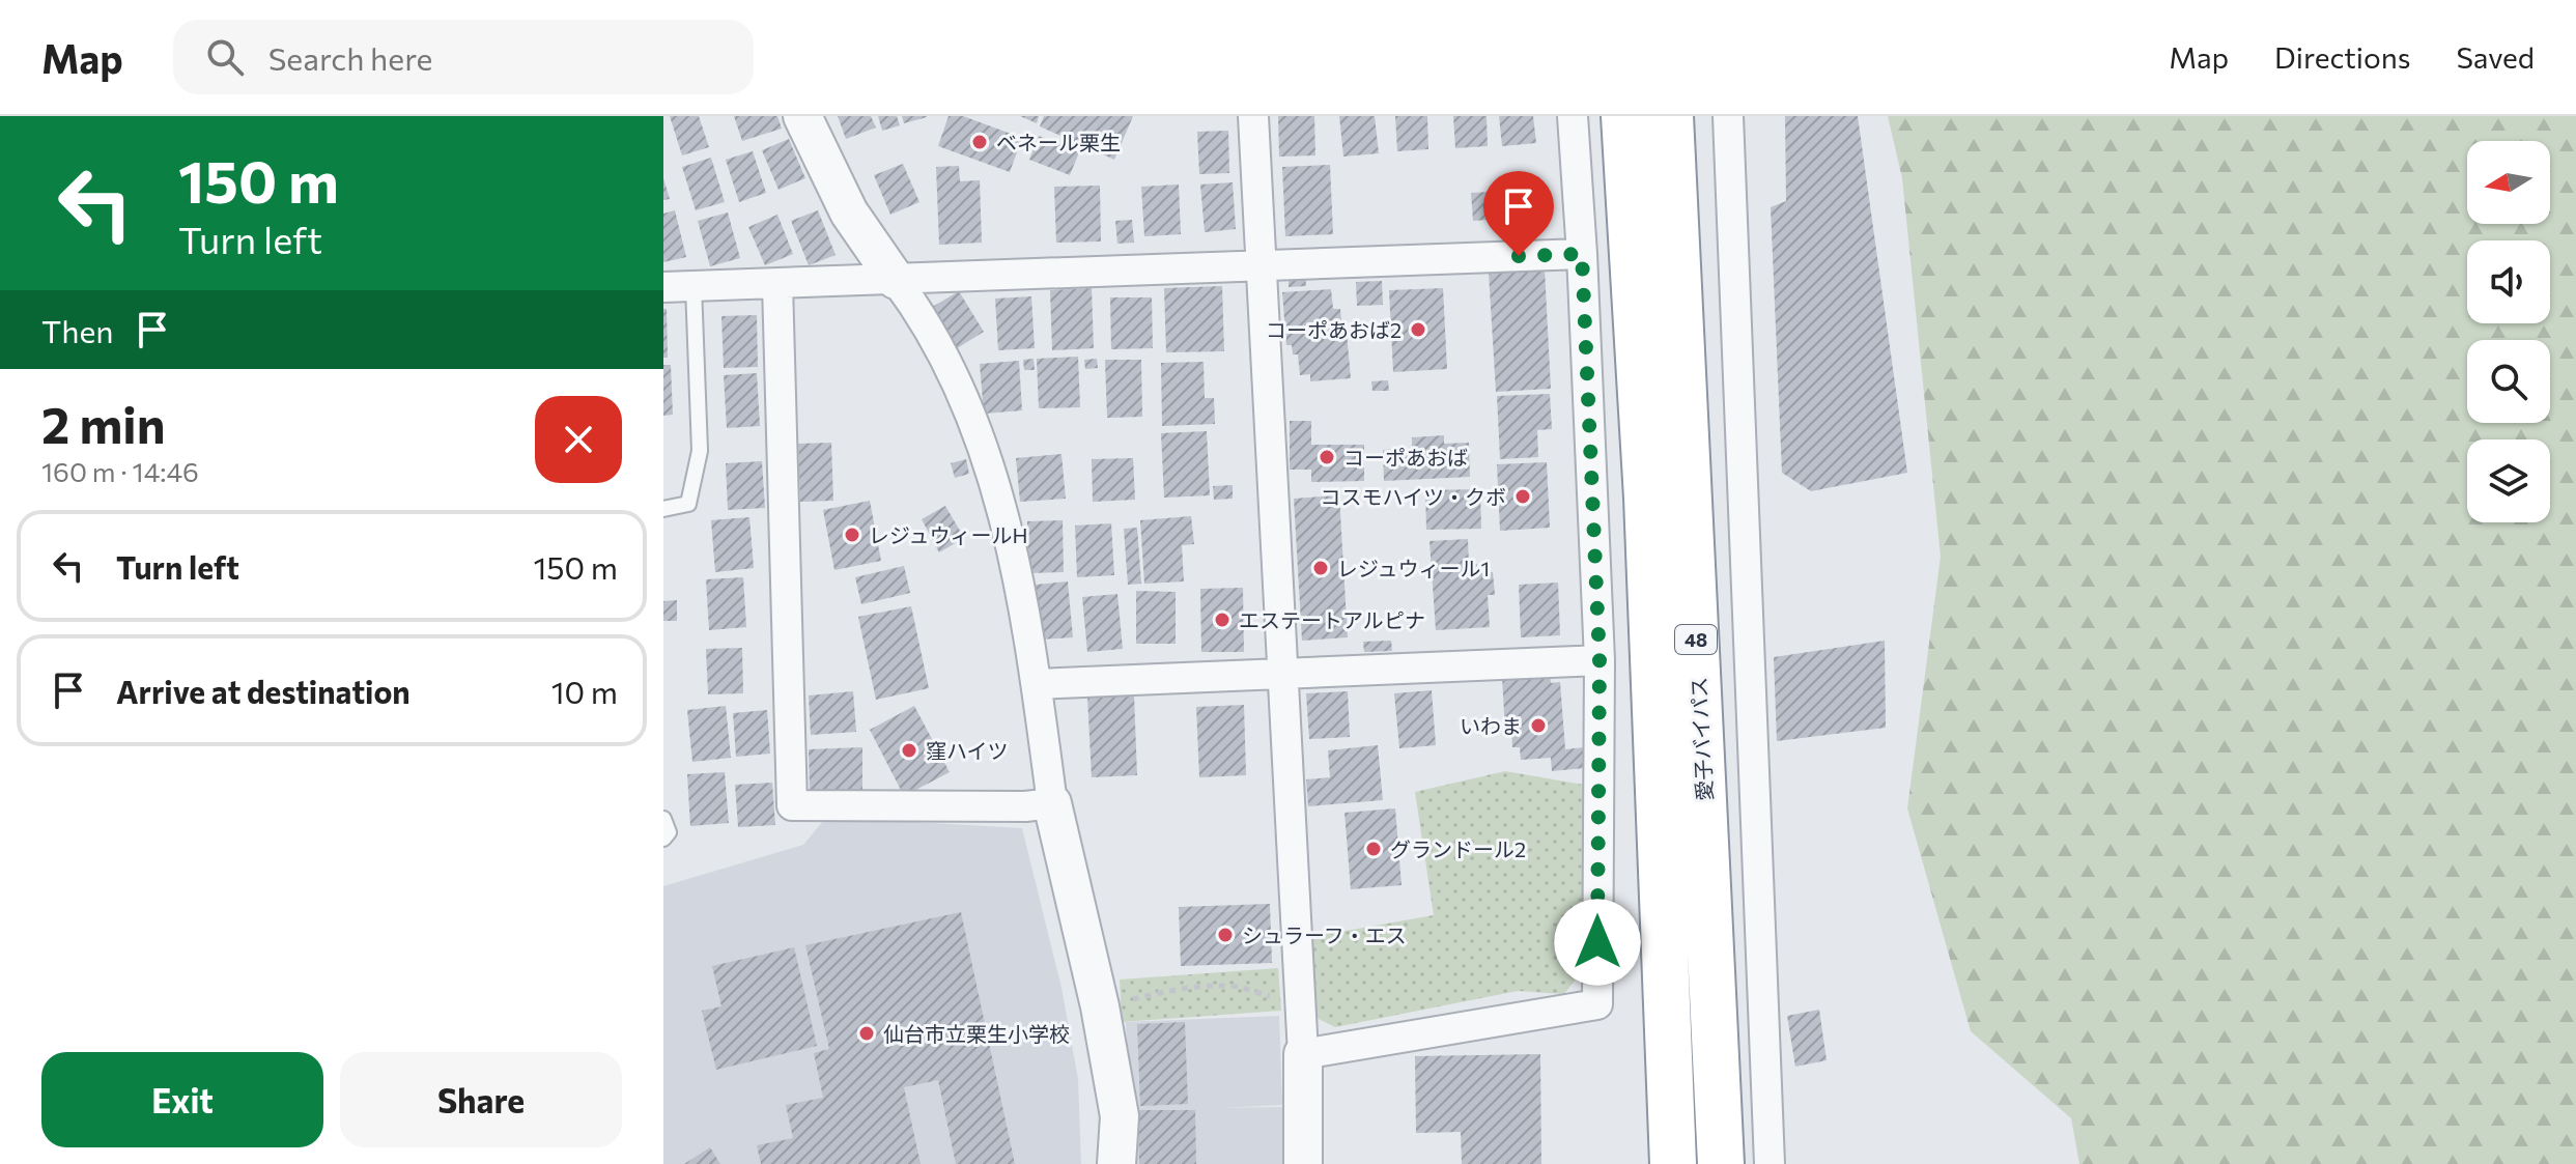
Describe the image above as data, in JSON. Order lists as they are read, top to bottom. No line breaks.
{"streets":{"highway":["48","愛子バイパス"]},"places":["ベネール栗生","コーポあおば2","コーポあおば","コスモハイツ・クボ","レジュウィールH","レジュウィール1","エステートアルピナ","いわま","窪ハイツ","グランドール2","シュラーフ・エス","仙台市立栗生小学校"],"north":"left","page":{"header":"Map","search":"Search here","nav":["Map","Directions","Saved"],"turn":["150 m","Turn left"],"then":"Then","heading":["2 min","160 m · 14:46"],"list":[{"name":"Turn left","value":"150 m"},{"name":"Arrive at destination","value":"10 m"}],"buttons":["Exit","Share"]}}
